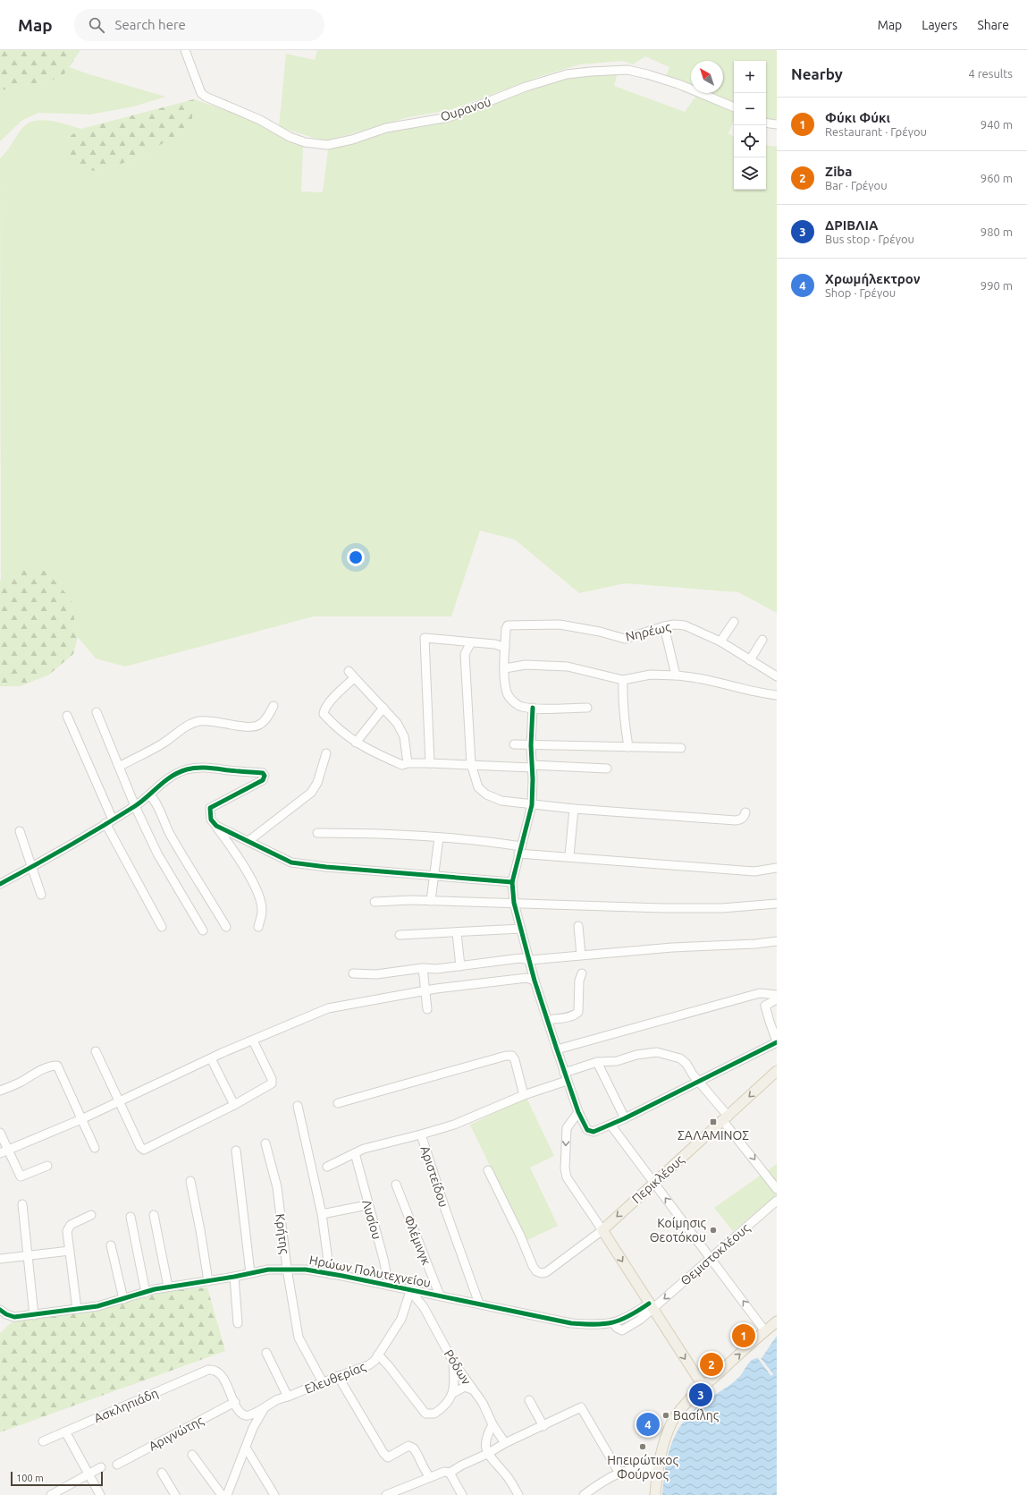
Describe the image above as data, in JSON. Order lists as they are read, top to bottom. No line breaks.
{"streets":{"main road":["Περικλέους"],"street":["Ουρανού","Νηρέως","Αριστείδου","Λυσίου","Κρήτης","Φλέμινγκ","Θεμιστοκλέους","Ηρώων Πολυτεχνείου","Ρόδων","Ελευθερίας","Ασκληπιάδη","Αριγνώτης"]},"crossings":[["Αριστείδου","Ηρώων Πολυτεχνείου"],["Λυσίου","Ηρώων Πολυτεχνείου"],["Κρήτης","Ηρώων Πολυτεχνείου"],["Κρήτης","Ελευθερίας"],["Φλέμινγκ","Ηρώων Πολυτεχνείου"],["Θεμιστοκλέους","Ηρώων Πολυτεχνείου"],["Ηρώων Πολυτεχνείου","Ρόδων"],["Ηρώων Πολυτεχνείου","Ελευθερίας"],["Ρόδων","Ελευθερίας"],["Ασκληπιάδη","Αριγνώτης"]],"one_way":["Περικλέους","Θεμιστοκλέους"],"places":{"transit":["ΣΑΛΑΜΙΝΟΣ"],"other":["Κοίμησις Θεοτόκου","Βασίλης","Ηπειρώτικος Φούρνος"]},"scale_bar":"100 m","north":"top left","page":{"header":"Map","search":"Search here","nav":["Map","Layers","Share"],"heading":["Nearby","4 results"],"map_buttons":["+","−"],"list":[{"mark":"1","name":"Φύκι Φύκι","note":"Restaurant · Γρέγου","value":"940 m"},{"mark":"2","name":"Ziba","note":"Bar · Γρέγου","value":"960 m"},{"mark":"3","name":"ΔΡΙΒΛΙΑ","note":"Bus stop · Γρέγου","value":"980 m"},{"mark":"4","name":"Χρωμήλεκτρον","note":"Shop · Γρέγου","value":"990 m"}],"pins":["1","2","3","4"],"scale":"100 m"}}
